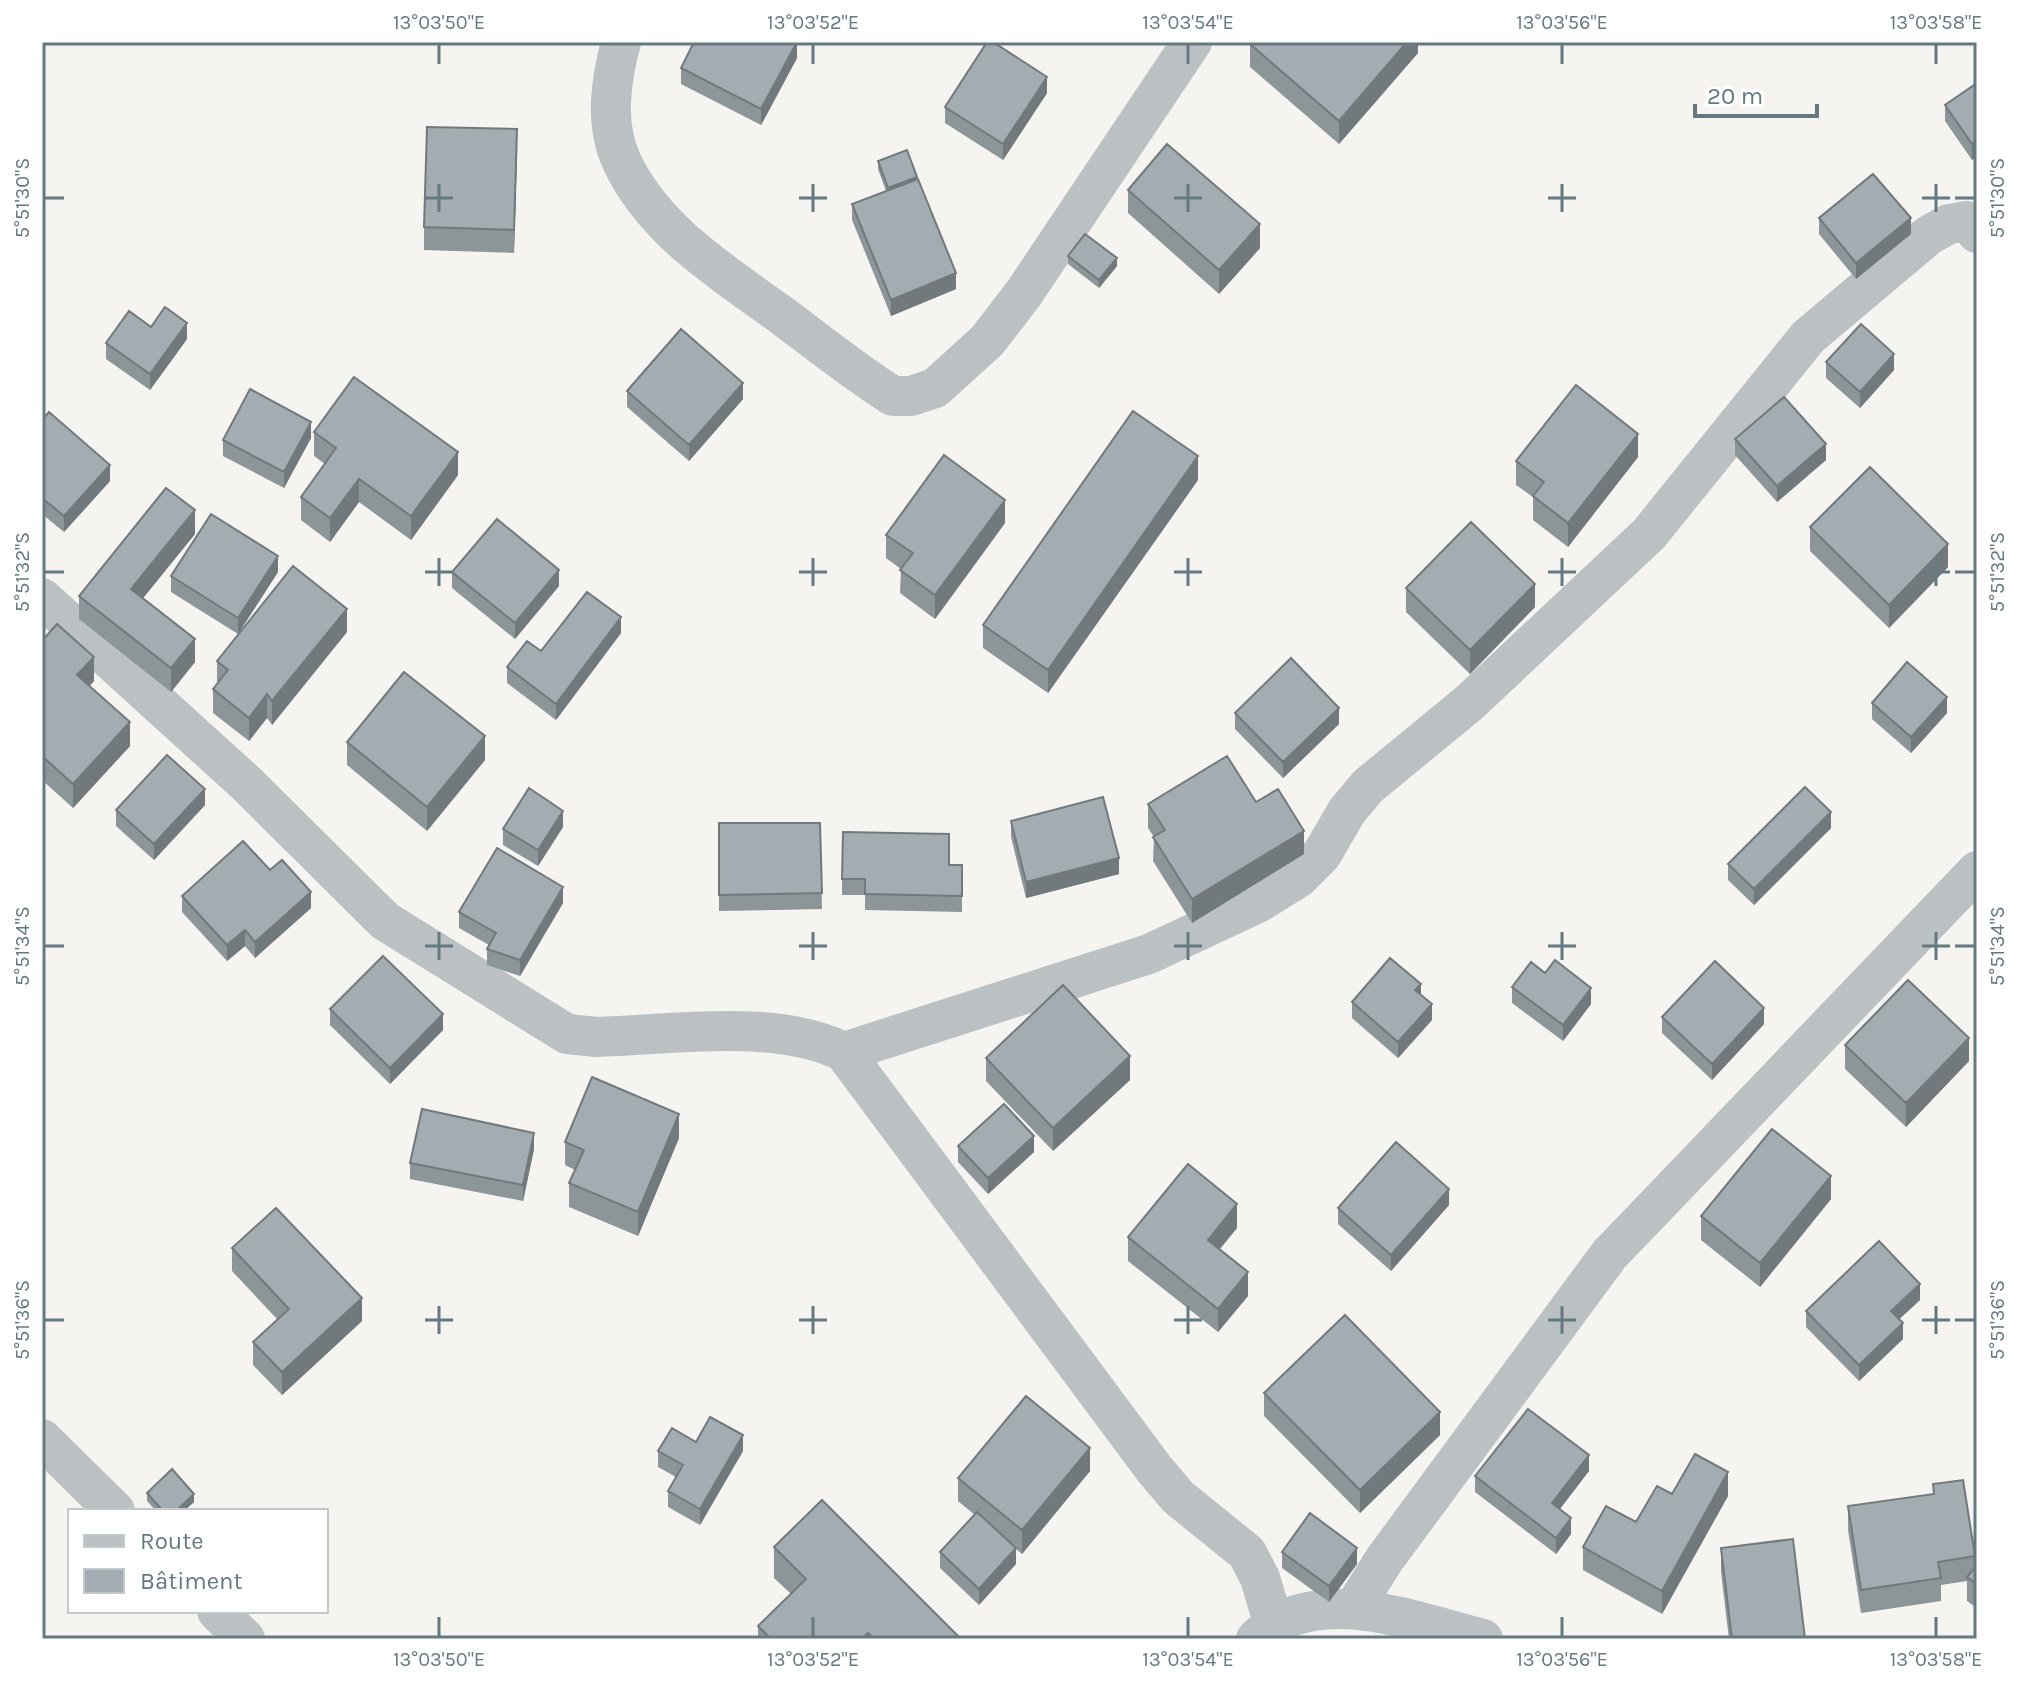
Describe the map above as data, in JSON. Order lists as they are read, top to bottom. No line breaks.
{"legend":["Route","Bâtiment"],"scale_bar":"20 m","coordinates":["13°03'50\"E","13°03'52\"E","13°03'54\"E","13°03'56\"E","13°03'58\"E","5°51'30\"S","5°51'32\"S","5°51'34\"S","5°51'36\"S"]}
